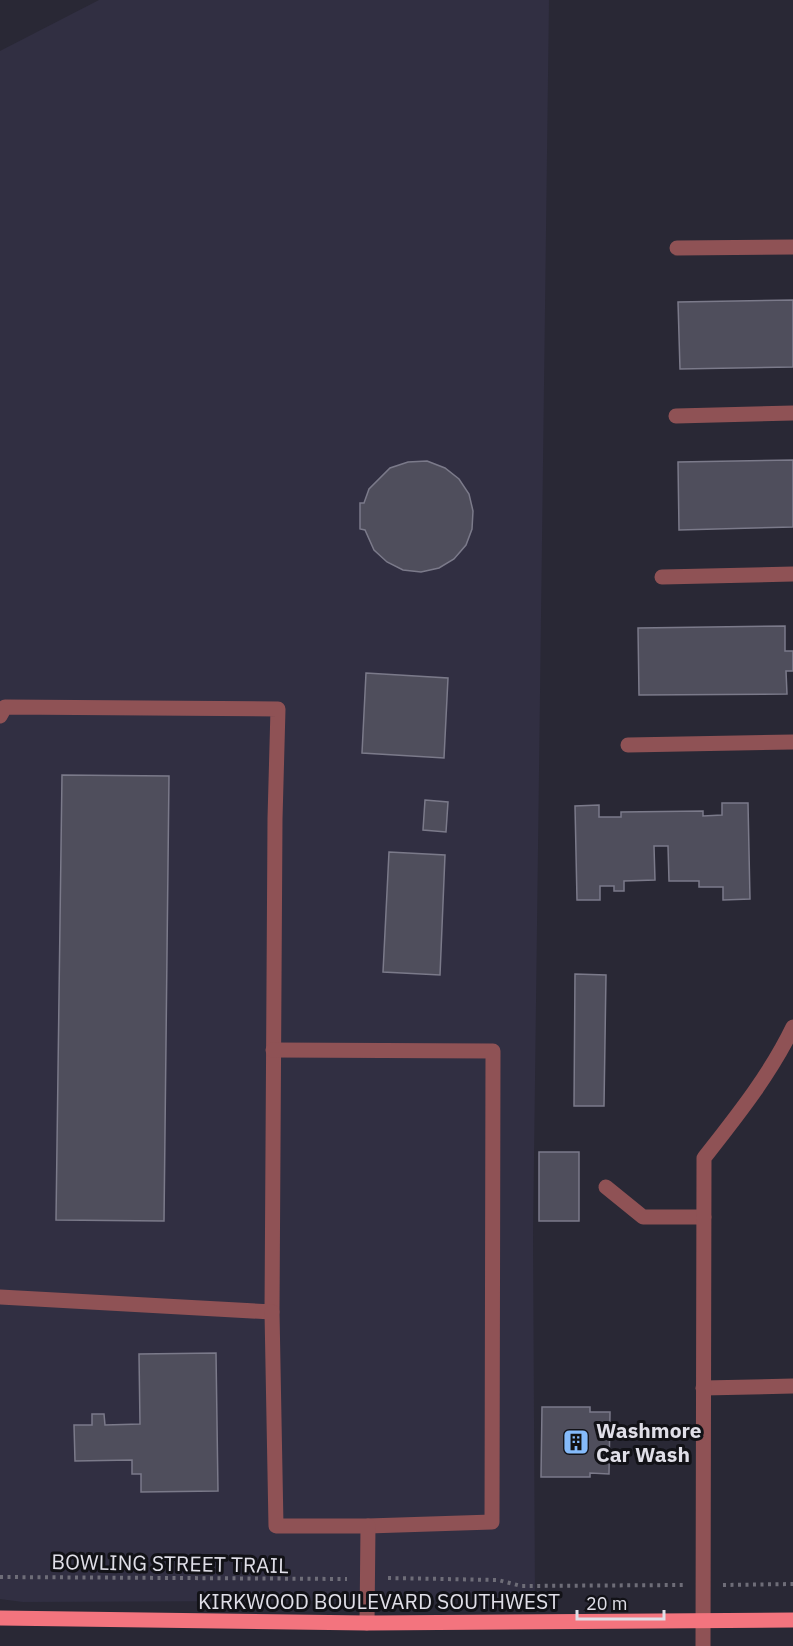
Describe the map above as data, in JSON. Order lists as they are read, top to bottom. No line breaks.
{"streets":{"main road":["KIRKWOOD BOULEVARD SOUTHWEST"],"path":["BOWLING STREET TRAIL"]},"places":{"building":["Washmore Car Wash"]},"scale_bar":"20 m"}
